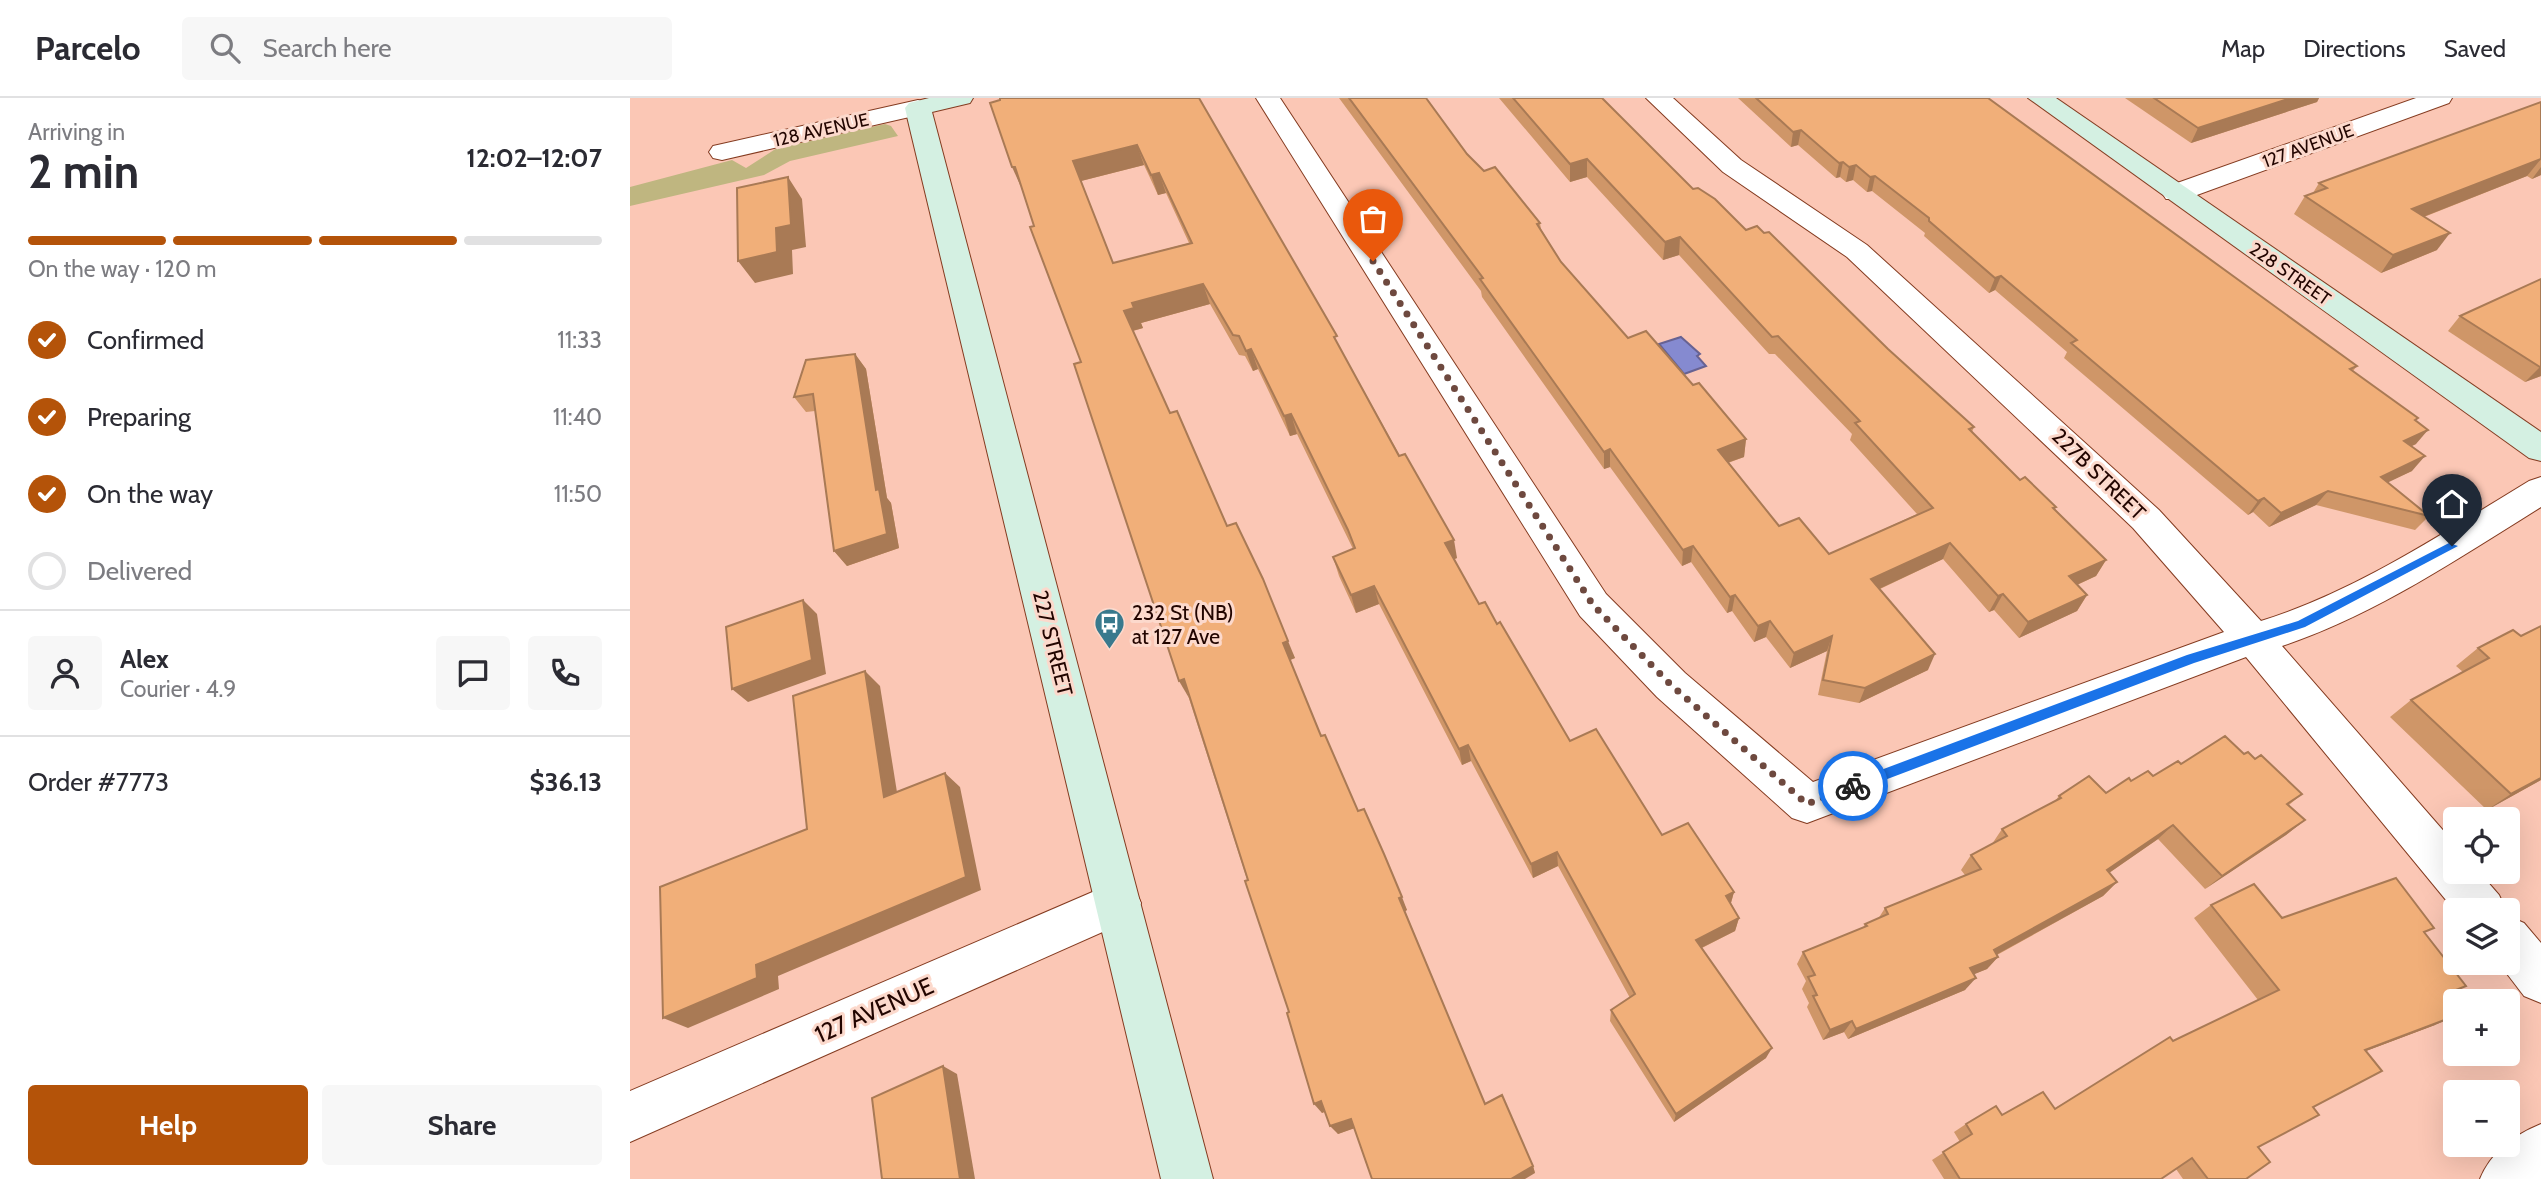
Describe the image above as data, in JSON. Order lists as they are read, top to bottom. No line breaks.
{"streets":{"street":["128 AVENUE","127 AVENUE","228 STREET","227B STREET","227 STREET"]},"crossings":[["128 AVENUE","227 STREET"],["127 AVENUE","228 STREET"],["127 AVENUE","227 STREET"]],"places":{"bus stop":["232 St (NB) at 127 Ave"]},"page":{"header":"Parcelo","search":"Search here","nav":["Map","Directions","Saved"],"heading":["2 min","Arriving in","12:02–12:07"],"panel":["Alex","Courier · 4.9","Order #7773","$36.13"],"bar":"On the way · 120 m","list":[["Confirmed","11:33"],["Preparing","11:40"],["On the way","11:50"],"Delivered"],"map_buttons":["+","−"],"buttons":["Help","Share"]}}
